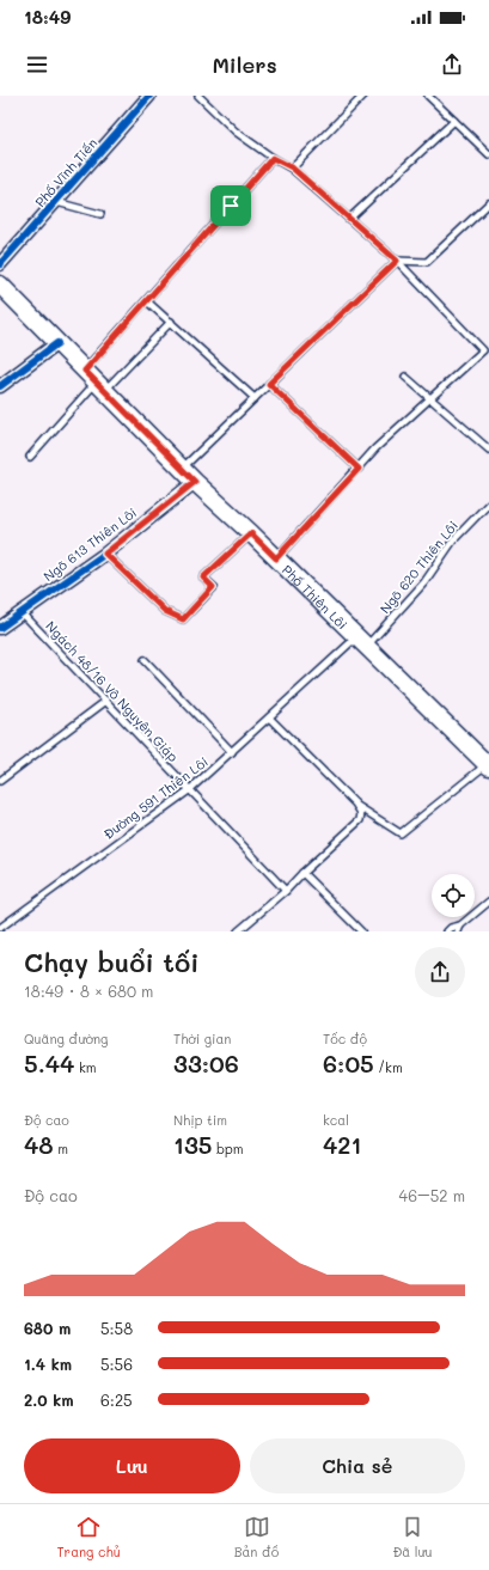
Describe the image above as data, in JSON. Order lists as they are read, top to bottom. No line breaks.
{"streets":{"main road":["Phố Thiên Lôi"],"street":["Phố Vĩnh Tiến","Ngõ 613 Thiên Lôi"],"lane":["Ngõ 620 Thiên Lôi","Ngách 48/16 Vô Nguyên Giáp","Đường 591 Thiên Lôi"]},"crossings":[["Ngõ 613 Thiên Lôi","Phố Thiên Lôi"],["Ngõ 613 Thiên Lôi","Ngách 48/16 Vô Nguyên Giáp"],["Ngõ 620 Thiên Lôi","Phố Thiên Lôi"],["Ngõ 620 Thiên Lôi","Đường 591 Thiên Lôi"],["Phố Thiên Lôi","Đường 591 Thiên Lôi"],["Ngách 48/16 Vô Nguyên Giáp","Đường 591 Thiên Lôi"]],"page":{"status":"18:49","header":"Milers","heading":["Chạy buổi tối","18:49 · 8 × 680 m"],"stats":[["Quãng đường","5.44 km"],["Thời gian","33:06"],["Tốc độ","6:05 /km"],["Độ cao","48 m"],["Nhịp tim","135 bpm"],["kcal","421"]],"chart":["Độ cao","46–52 m"],"list":[{"name":"680 m","note":"5:58"},{"name":"1.4 km","note":"5:56"},{"name":"2.0 km","note":"6:25"}],"buttons":["Lưu","Chia sẻ"],"tabs":["Trang chủ","Bản đồ","Đã lưu"]}}
